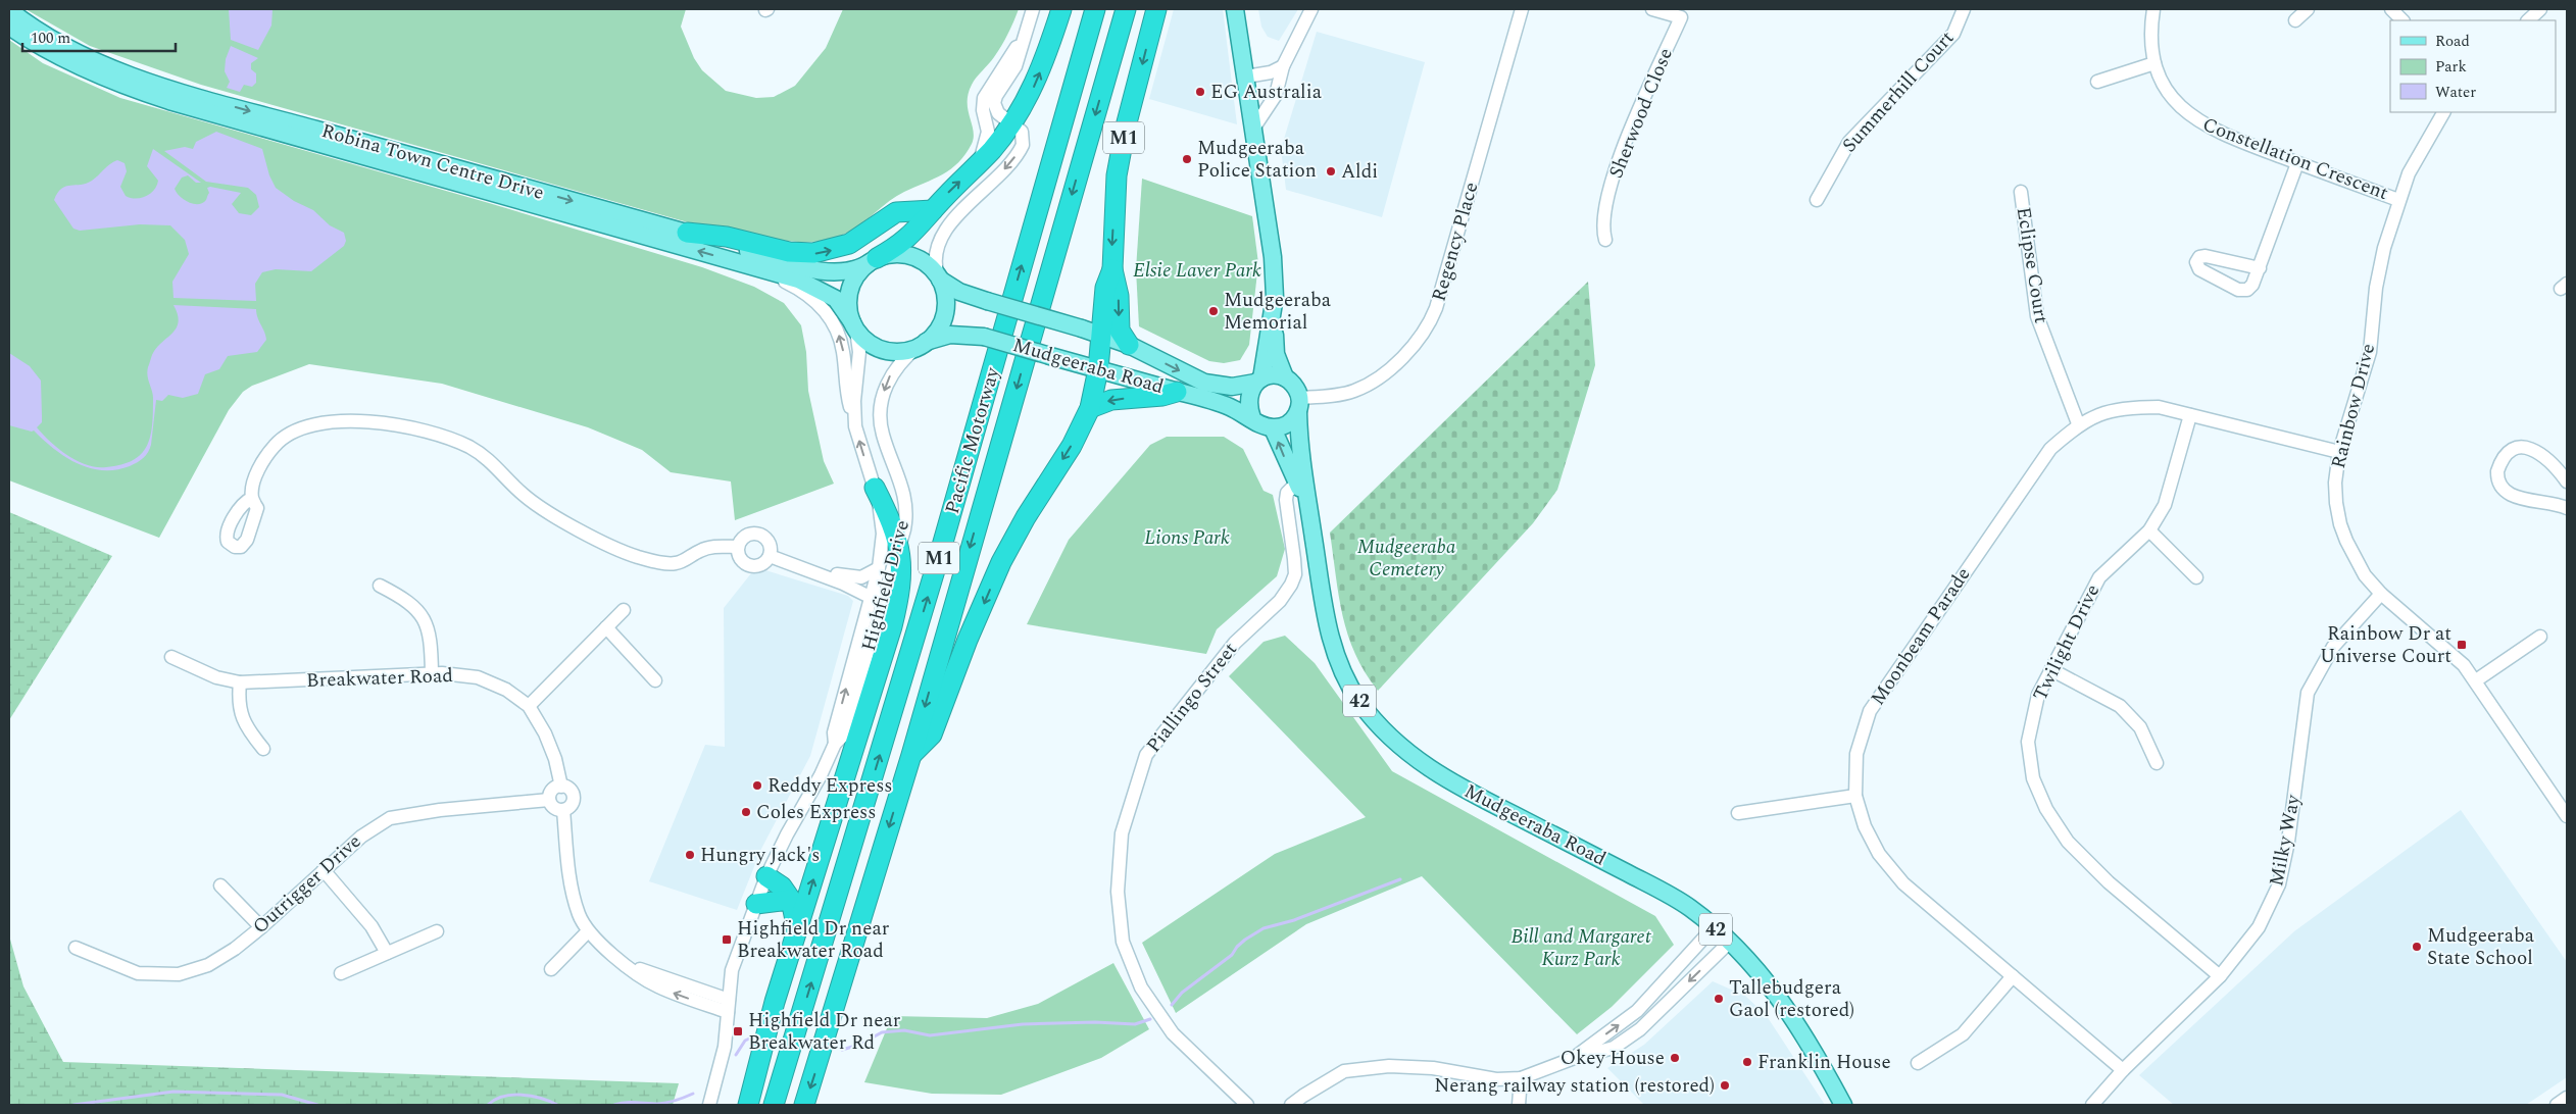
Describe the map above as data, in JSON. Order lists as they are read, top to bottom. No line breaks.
{"streets":{"highway":["M1","Pacific Motorway"],"main road":["Robina Town Centre Drive","Mudgeeraba Road","42"],"street":["Summerhill Court","Sherwood Close","Constellation Crescent","Regency Place","Eclipse Court","Rainbow Drive","Highfield Drive","Moonbeam Parade","Twilight Drive","Breakwater Road","Piallingo Street","Milky Way","Outrigger Drive"]},"crossings":[["M1","Mudgeeraba Road"],["M1","Pacific Motorway"],["M1","Highfield Drive"],["Constellation Crescent","Rainbow Drive"],["Robina Town Centre Drive","Mudgeeraba Road"],["Robina Town Centre Drive","Highfield Drive"],["Regency Place","Mudgeeraba Road"],["Eclipse Court","Moonbeam Parade"],["Mudgeeraba Road","Highfield Drive"],["Mudgeeraba Road","Piallingo Street"],["Rainbow Drive","Moonbeam Parade"],["Rainbow Drive","Milky Way"],["Highfield Drive","Breakwater Road"],["Moonbeam Parade","Twilight Drive"],["Moonbeam Parade","Milky Way"],["Twilight Drive","Milky Way"],["Breakwater Road","Outrigger Drive"]],"parks":["Elsie Laver Park","Lions Park","Mudgeeraba Cemetery","Bill and Margaret Kurz Park"],"places":{"other":["EG Australia","Mudgeeraba Police Station","Aldi","Mudgeeraba Memorial","Reddy Express","Coles Express","Hungry Jack's","Mudgeeraba State School","Tallebudgera Gaol (restored)","Okey House","Franklin House","Nerang railway station (restored)"],"transit":["Rainbow Dr at Universe Court","Highfield Dr near Breakwater Road","Highfield Dr near Breakwater Rd"]},"legend":["Road","Park","Water"],"scale_bar":"100 m"}
